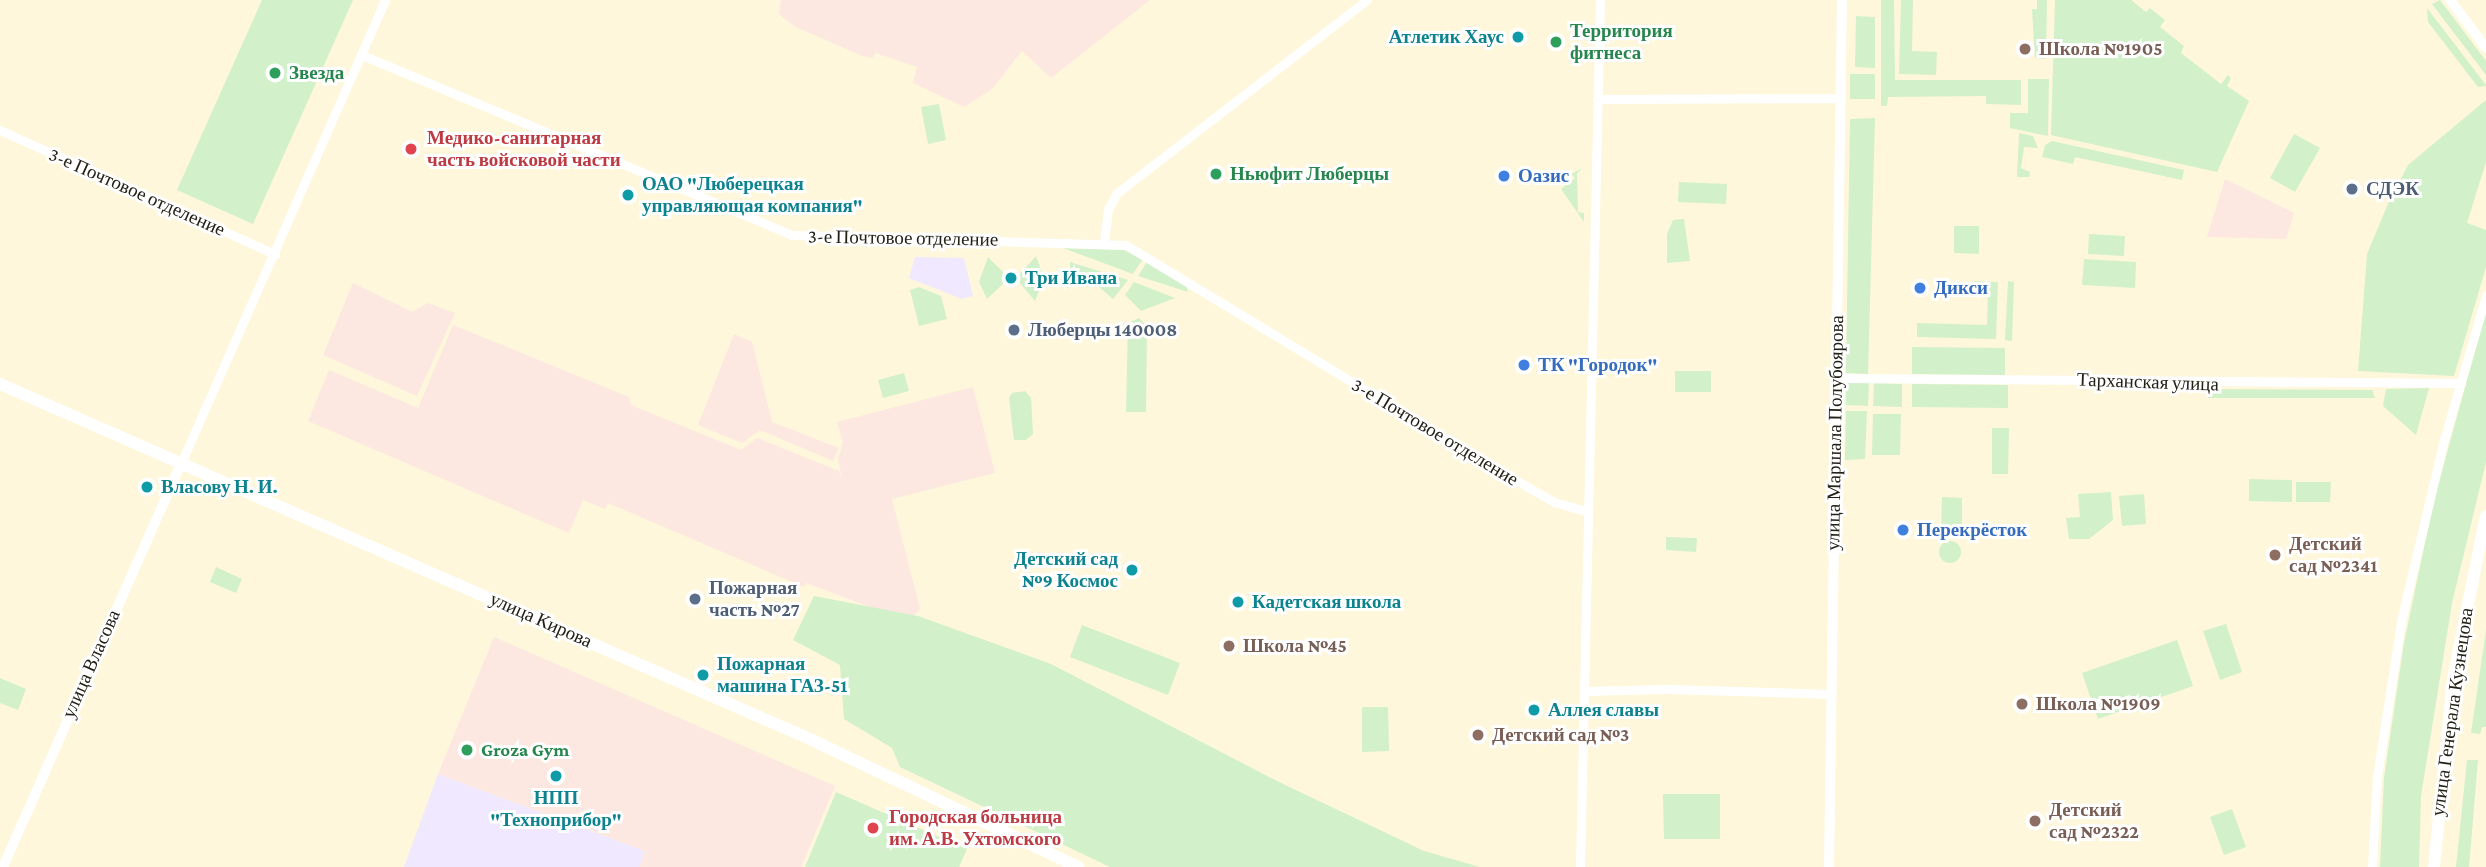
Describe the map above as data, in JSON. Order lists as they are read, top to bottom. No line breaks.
{"streets":{"main road":["улица Кирова","улица Генерала Кузнецова"],"street":["3-е Почтовое отделение","Тарханская улица","улица Маршала Полубоярова","улица Власова"]},"crossings":[["Тарханская улица","улица Маршала Полубоярова"],["улица Кирова","улица Власова"]],"places":["Атлетик Хаус","Территория фитнеса","Школа №1905","Звезда","Медико-санитарная часть войсковой части","Ньюфит Люберцы","Оазис","СДЭК","ОАО \"Люберецкая управляющая компания\"","Три Ивана","Дикси","Люберцы 140008","ТК \"Городок\"","Власову Н. И.","Перекрёсток","Детский сад №2341","Детский сад №9 Космос","Пожарная часть №27","Кадетская школа","Школа №45","Пожарная машина ГАЗ-51","Школа №1909","Аллея славы","Детский сад №3","Groza Gym","НПП \"Техноприбор\"","Детский сад №2322","Городская больница им. А.В. Ухтомского"]}
